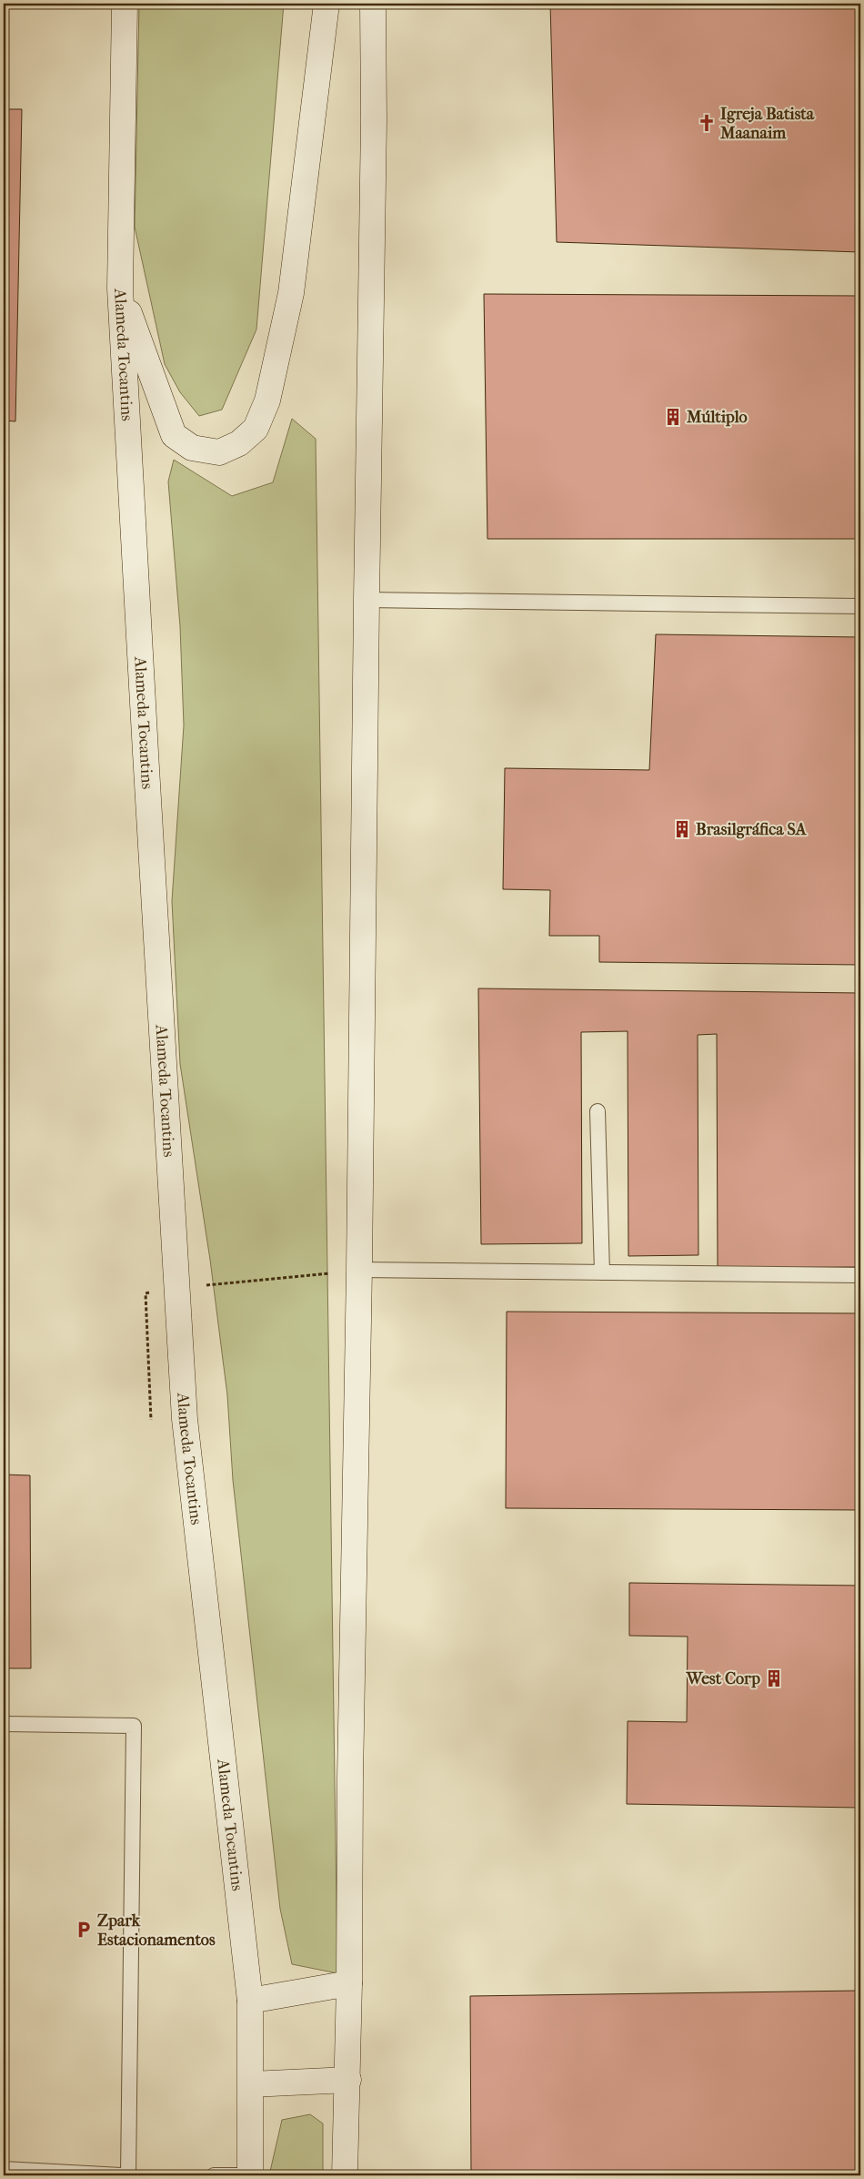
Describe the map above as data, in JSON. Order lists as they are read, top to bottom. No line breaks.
{"streets":{"main road":["Alameda Tocantins"]},"places":{"church":["Igreja Batista Maanaim"],"building":["Múltiplo","Brasilgráfica SA","West Corp"],"parking":["Zpark Estacionamentos"]}}
